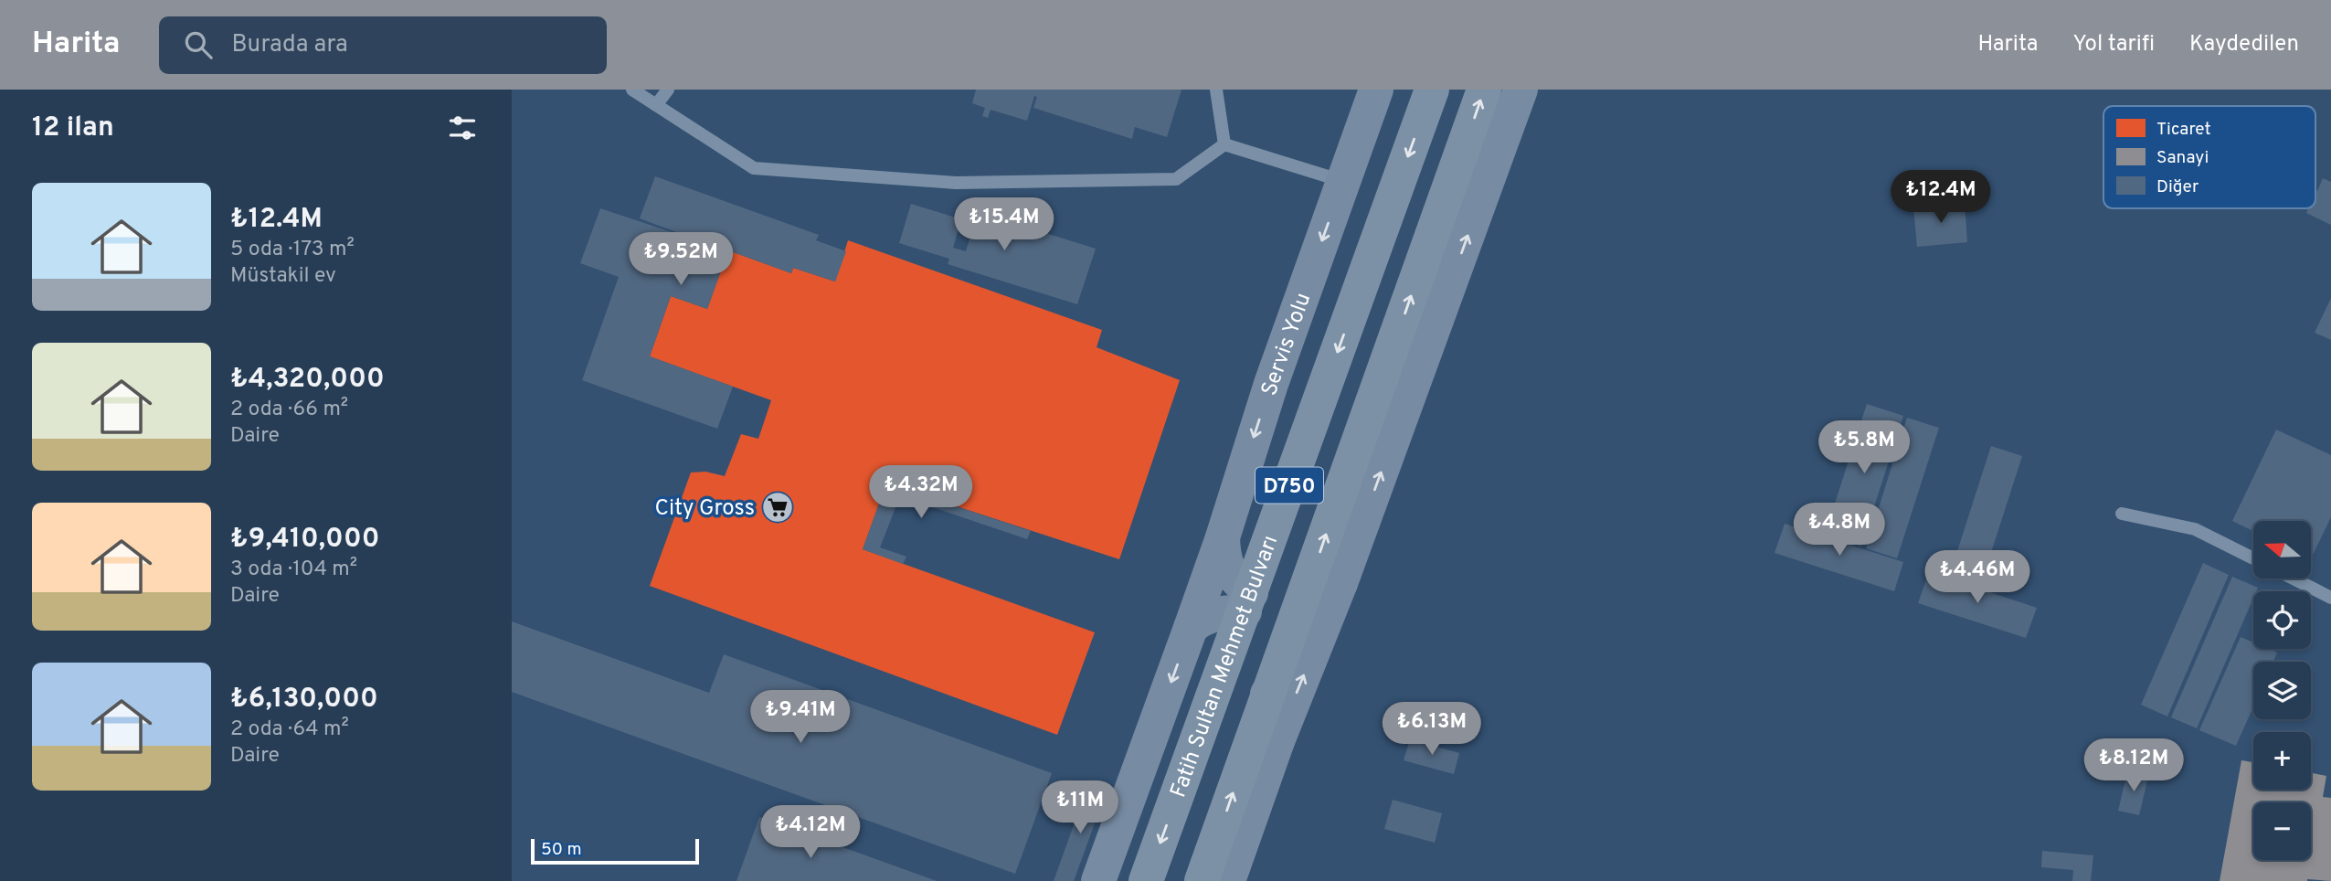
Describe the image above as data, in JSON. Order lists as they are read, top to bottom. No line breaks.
{"streets":{"highway":["D750","Fatih Sultan Mehmet Bulvarı"],"street":["Servis Yolu"]},"crossings":[["Servis Yolu","Fatih Sultan Mehmet Bulvarı"]],"places":{"supermarket":["City Gross"]},"legend":["Ticaret","Sanayi","Diğer"],"scale_bar":"50 m","north":"left","page":{"header":"Harita","search":"Burada ara","nav":["Harita","Yol tarifi","Kaydedilen"],"heading":"12 ilan","list":[{"name":"₺12.4M","note":"5 oda · 173 m² · Müstakil ev"},{"name":"₺4,320,000","note":"2 oda · 66 m² · Daire"},{"name":"₺9,410,000","note":"3 oda · 104 m² · Daire"},{"name":"₺6,130,000","note":"2 oda · 64 m² · Daire"}],"price":["₺12.4M","₺15.4M","₺9.52M","₺5.8M","₺4.32M","₺4.8M","₺4.46M","₺9.41M","₺6.13M","₺8.12M","₺11M","₺4.12M"],"map_buttons":["+","−"],"scale":"50 m"}}
